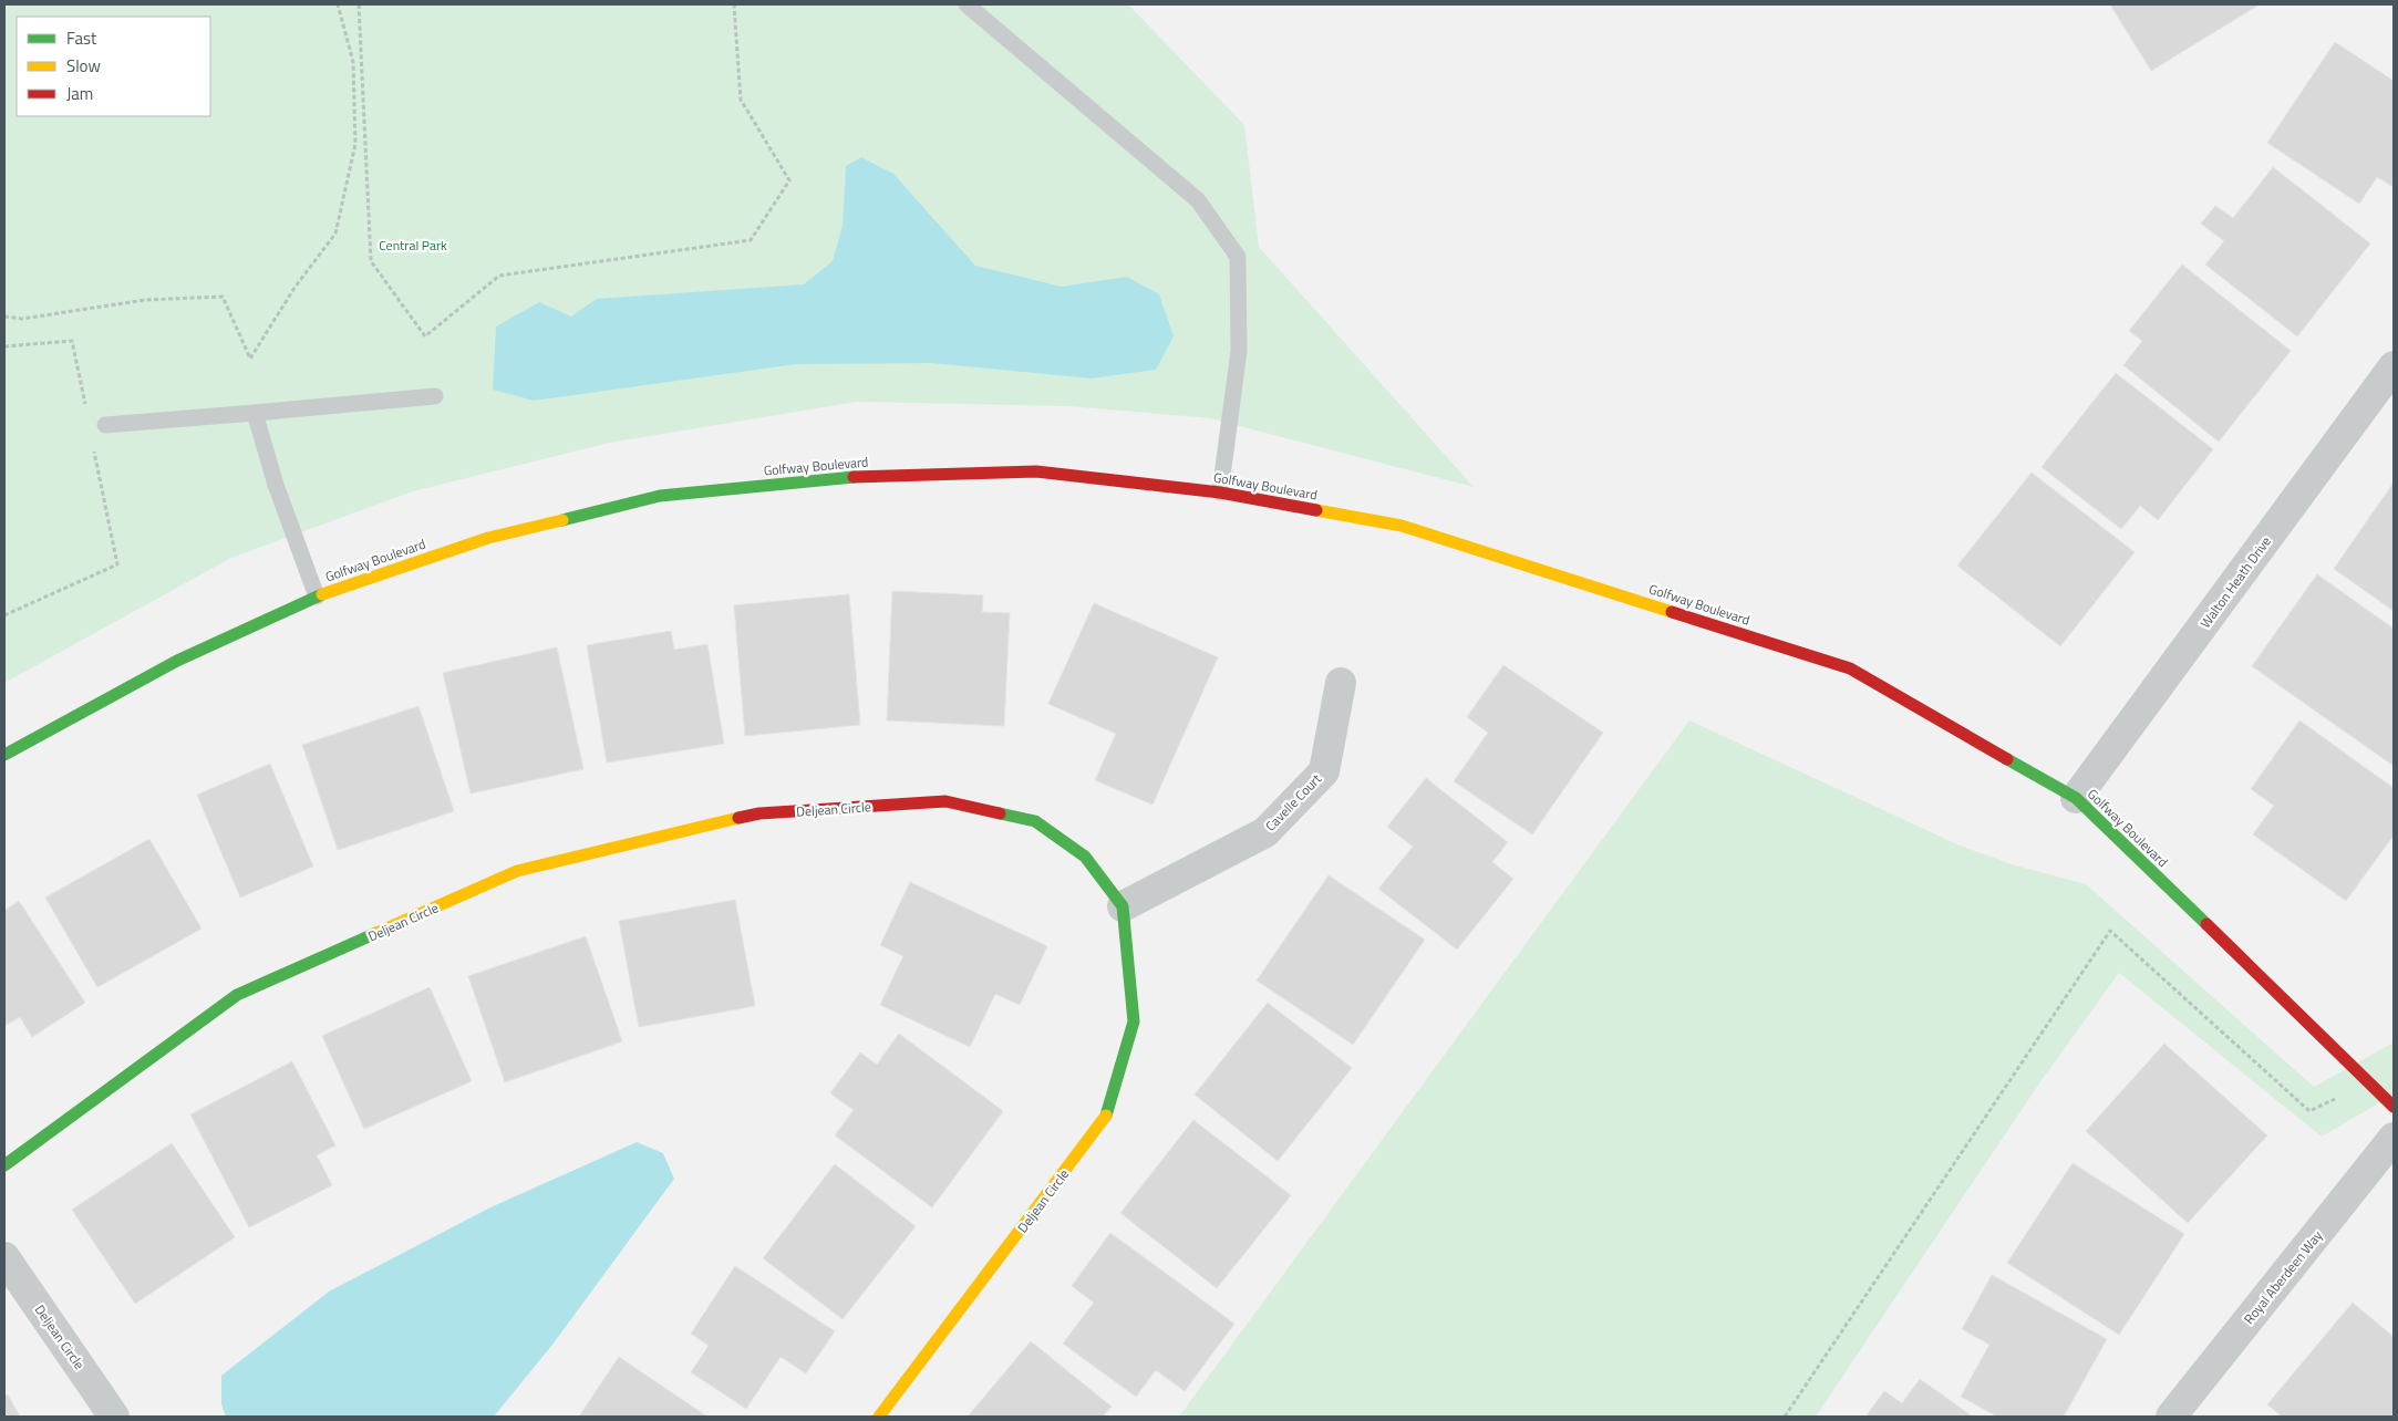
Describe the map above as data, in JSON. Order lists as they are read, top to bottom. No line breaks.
{"streets":{"street":["Golfway Boulevard","Walton Heath Drive","Cavelle Court","Deljean Circle","Royal Aberdeen Way"]},"crossings":[["Golfway Boulevard","Walton Heath Drive"],["Cavelle Court","Deljean Circle"]],"parks":["Central Park"],"legend":["Fast","Slow","Jam"]}
